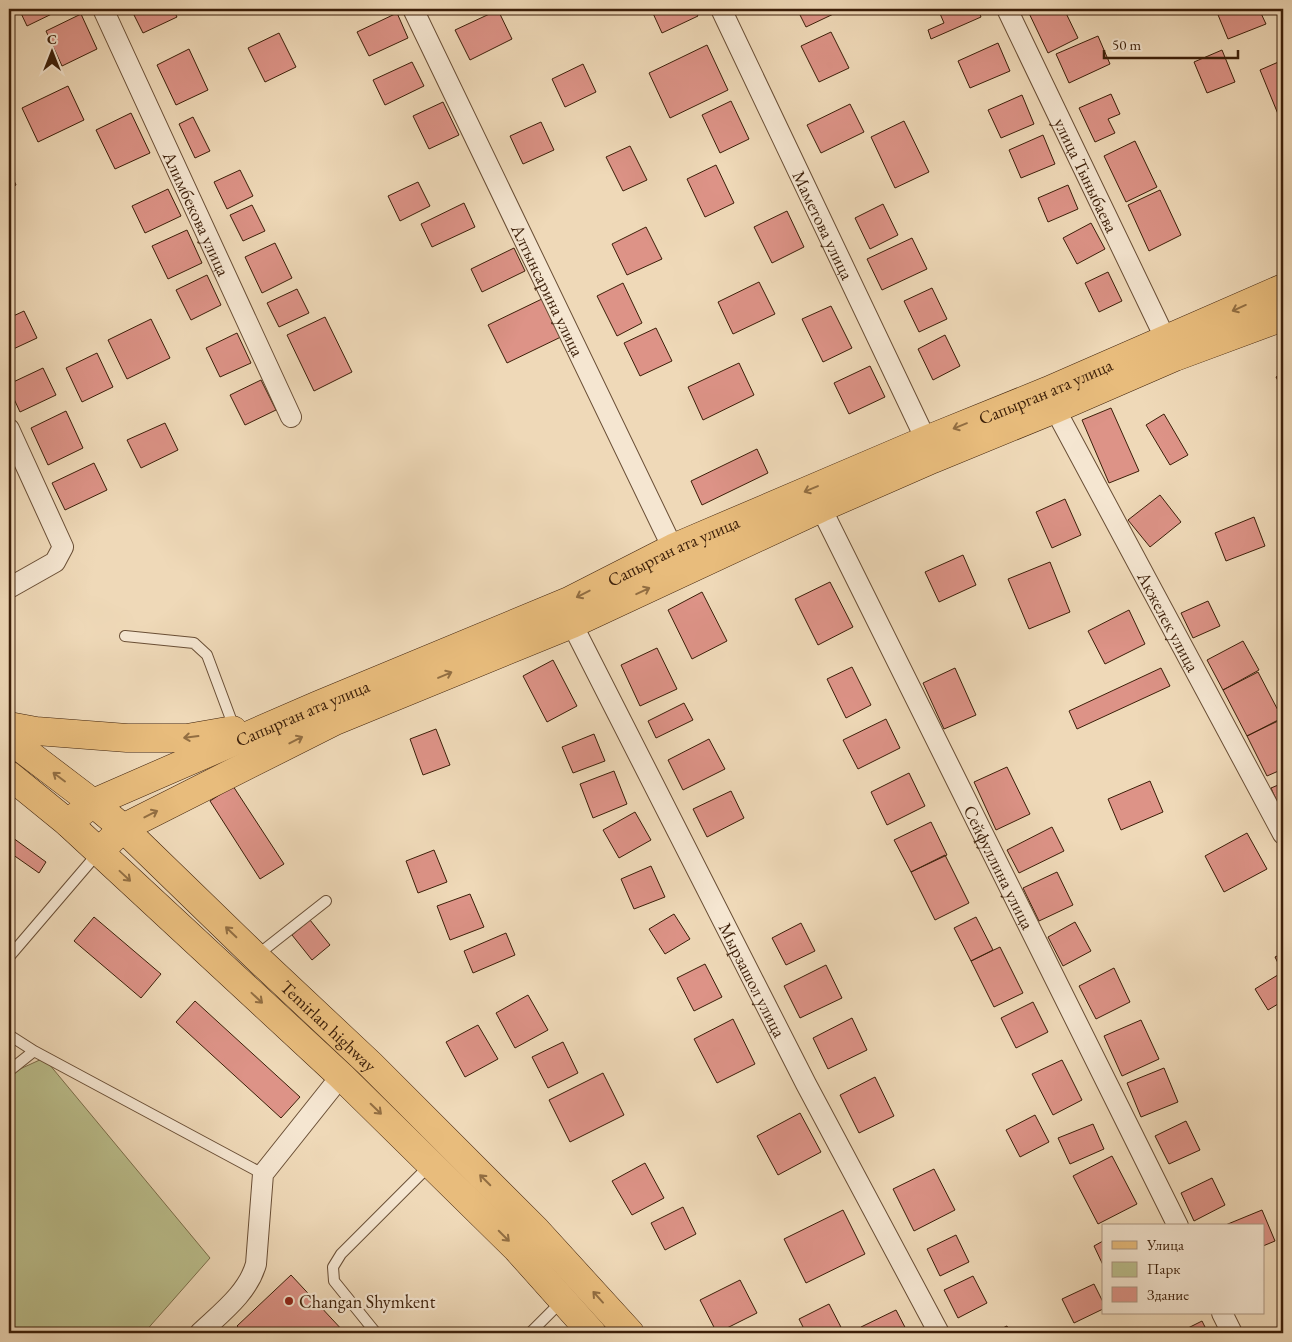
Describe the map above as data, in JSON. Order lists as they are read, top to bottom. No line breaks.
{"streets":{"main road":["Сапырган ата улица","Temirlan highway"],"street":["улица Тыныбаева","Алимбекова улица","Маметова улица","Алтынсарина улица","Акжелек улица","Сейфуллина улица","Мырзашол улица"]},"crossings":[["улица Тыныбаева","Сапырган ата улица"],["Маметова улица","Сапырган ата улица"],["Алтынсарина улица","Сапырган ата улица"],["Сапырган ата улица","Акжелек улица"],["Сапырган ата улица","Сейфуллина улица"],["Сапырган ата улица","Мырзашол улица"],["Сапырган ата улица","Temirlan highway"]],"places":["Changan Shymkent"],"legend":["Улица","Парк","Здание"],"scale_bar":"50 m","north":"top"}
